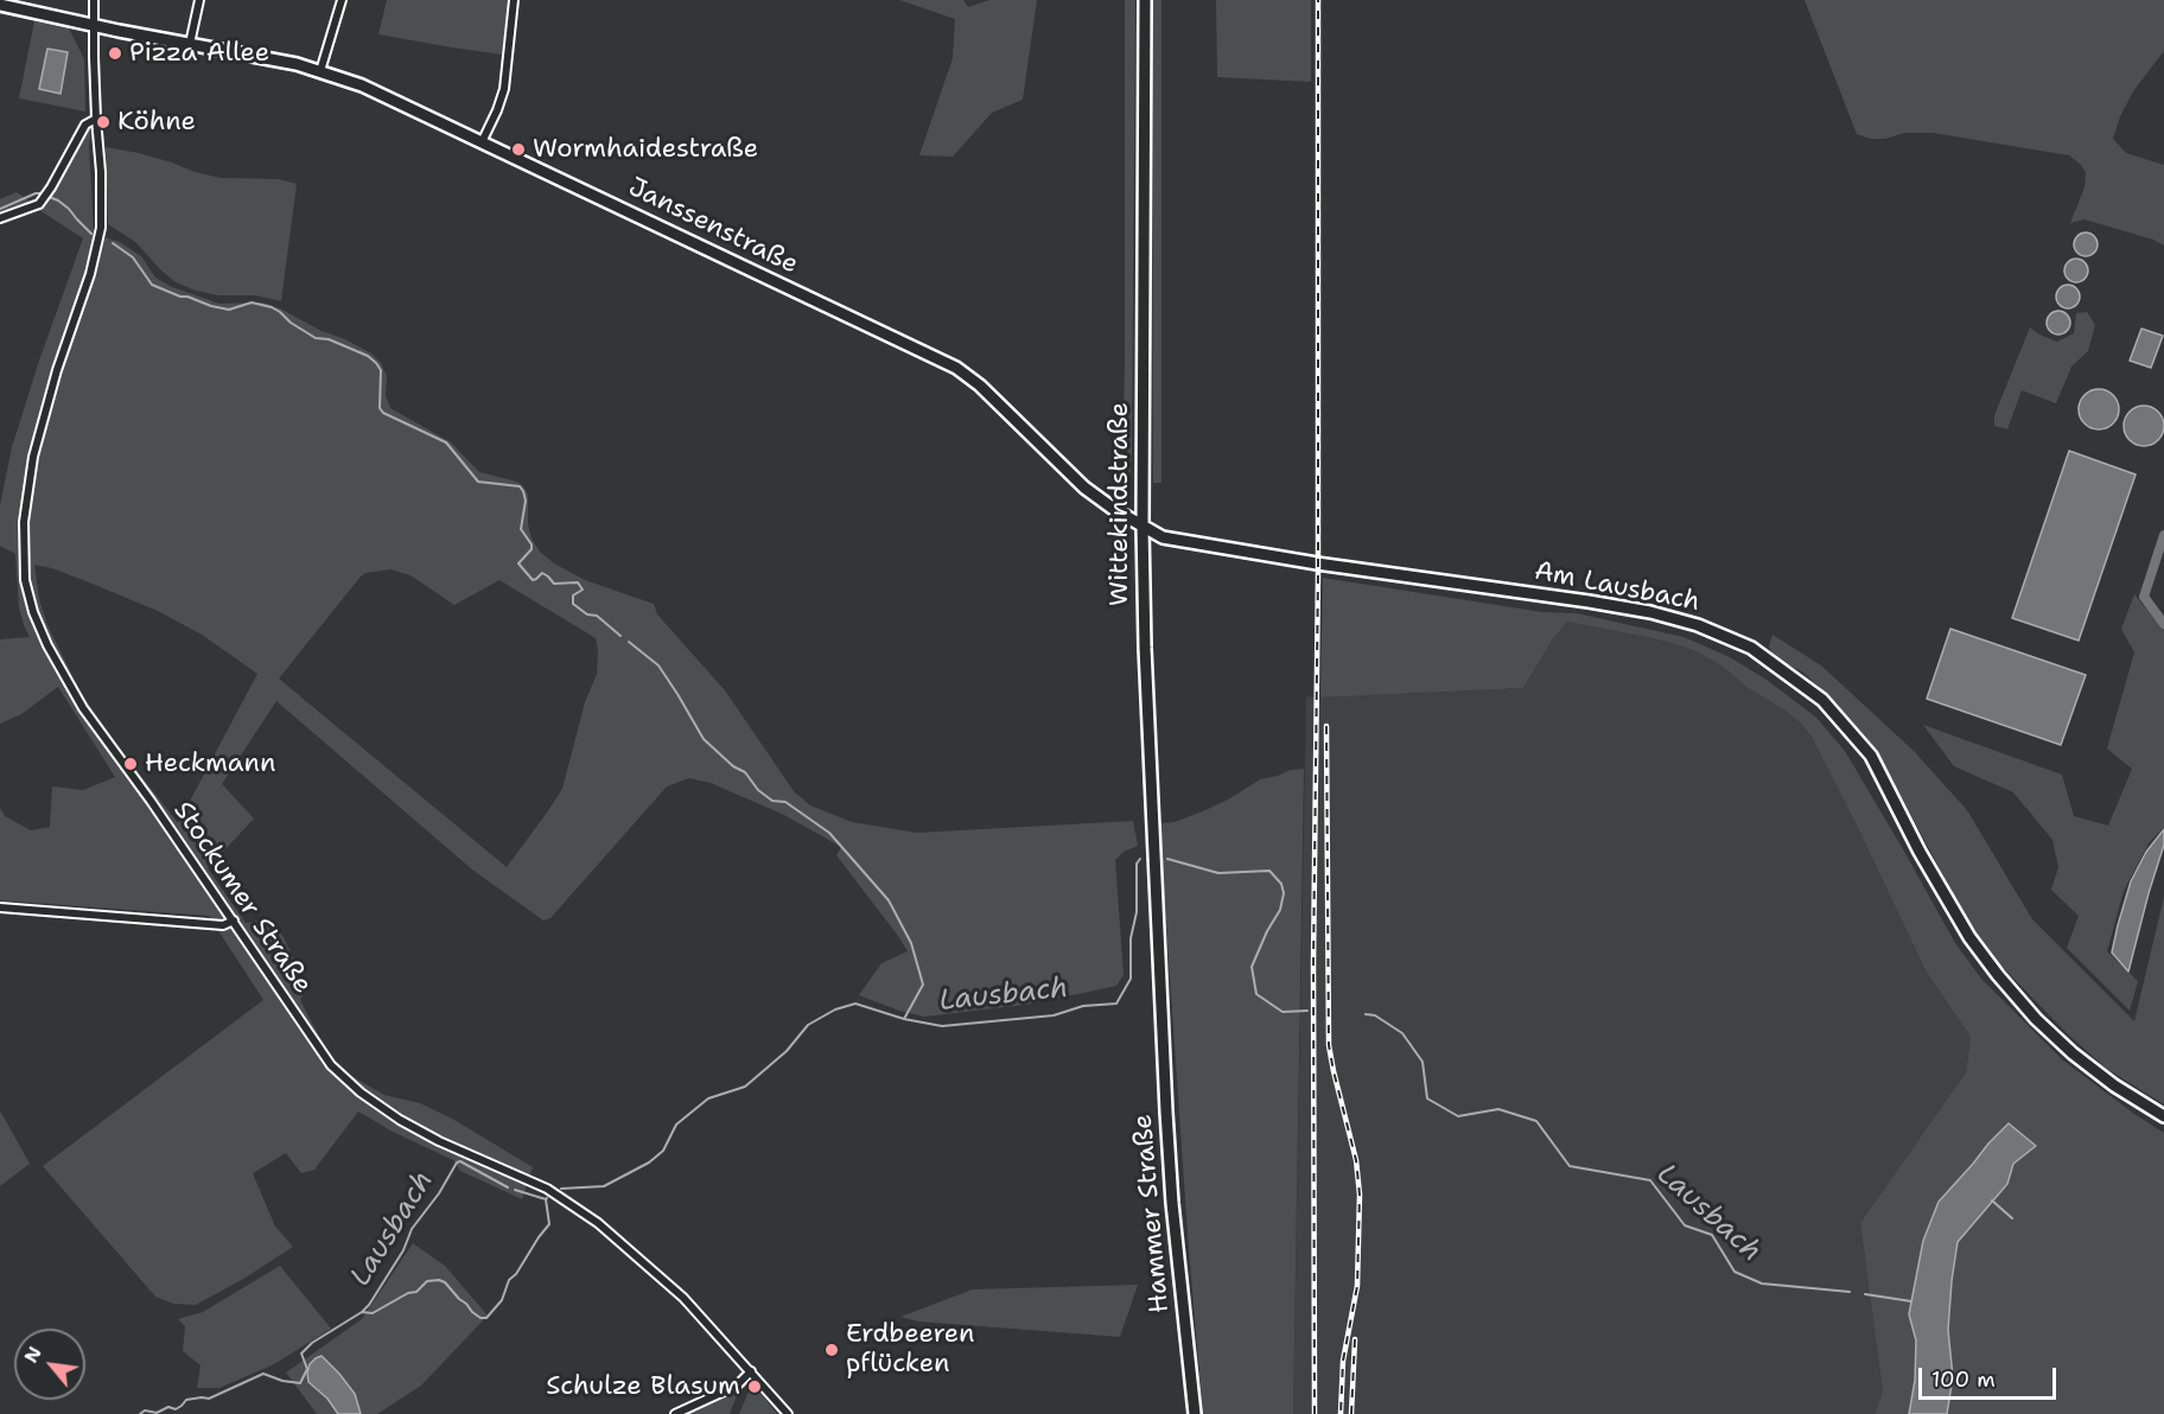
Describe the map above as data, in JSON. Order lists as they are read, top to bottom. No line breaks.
{"streets":{"main road":["Janssenstraße","Wittekindstraße","Am Lausbach","Hammer Straße"],"street":["Stockumer Straße"]},"crossings":[["Janssenstraße","Wittekindstraße"],["Janssenstraße","Am Lausbach"],["Janssenstraße","Stockumer Straße"],["Wittekindstraße","Am Lausbach"],["Wittekindstraße","Hammer Straße"]],"water":["Lausbach"],"places":["Pizza Allee","Köhne","Wormhaidestraße","Heckmann","Erdbeeren pflücken","Schulze Blasum"],"scale_bar":"100 m","north":"top left"}
